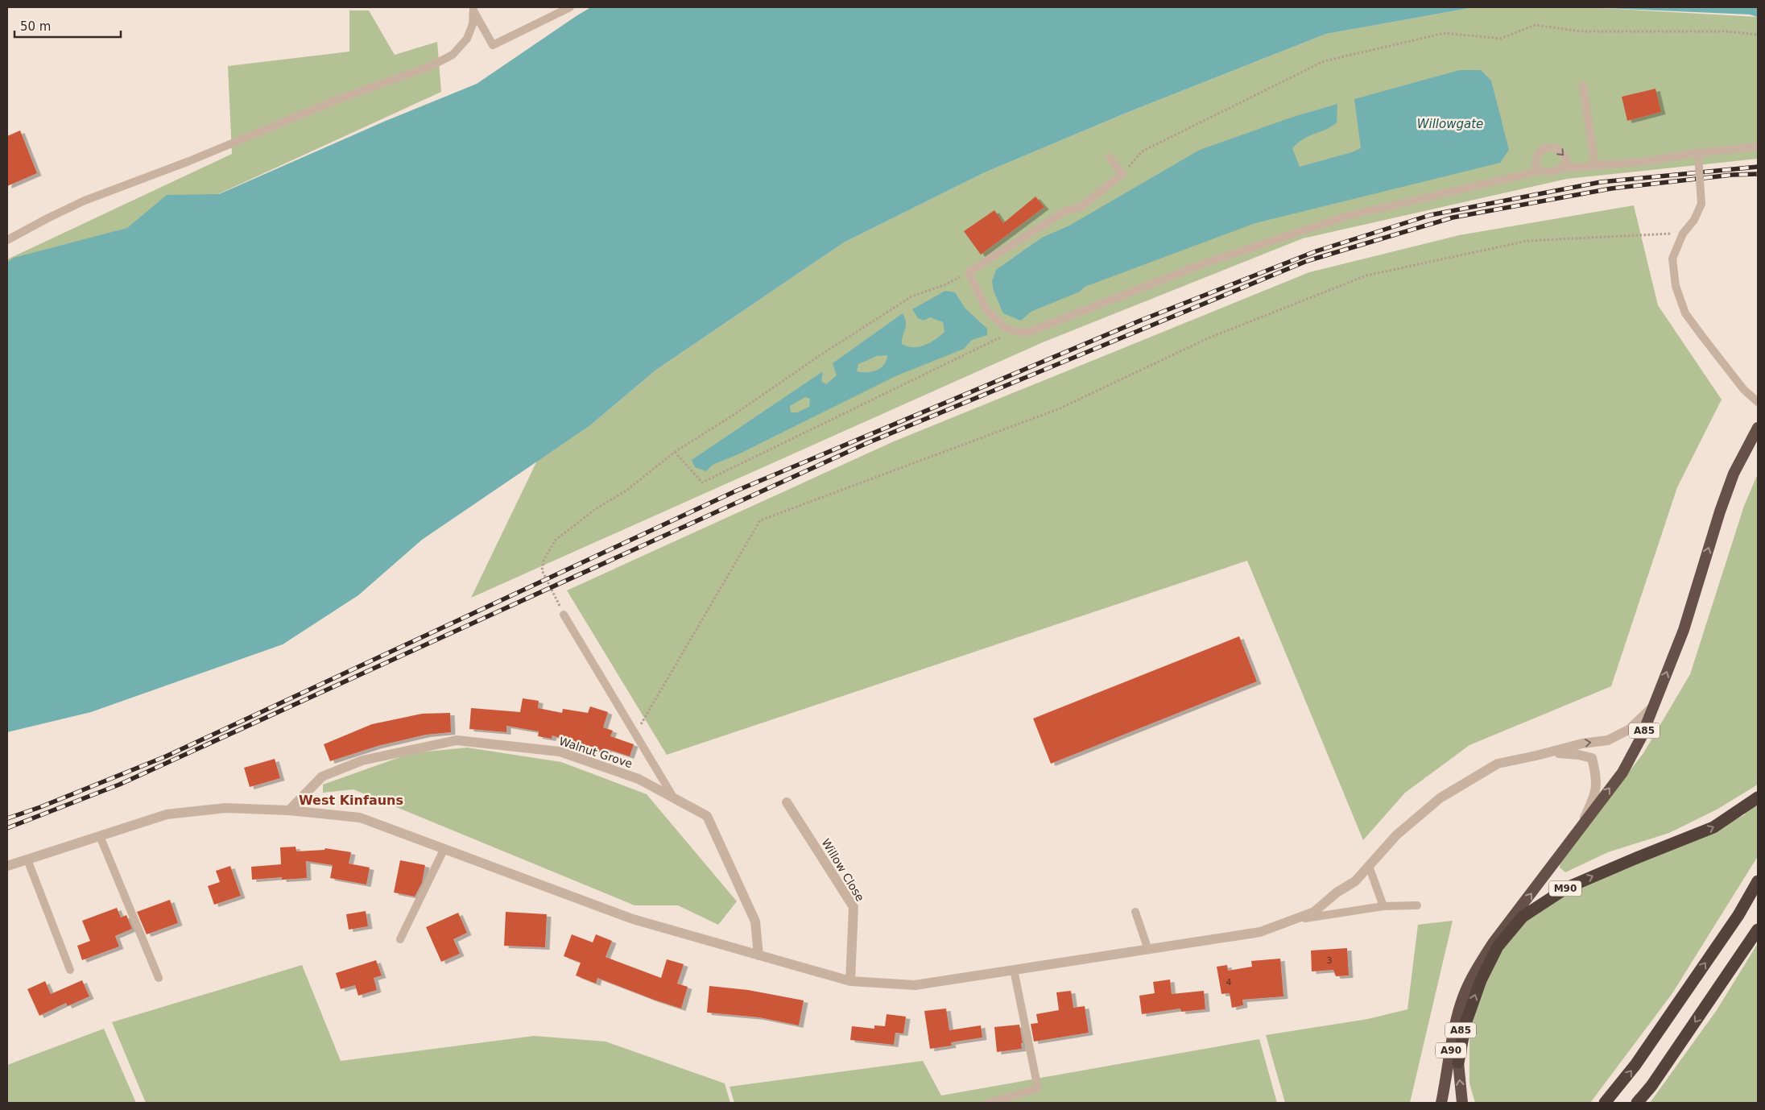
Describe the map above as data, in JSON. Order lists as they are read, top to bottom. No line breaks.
{"streets":{"highway":["A85","M90","A90"],"street":["Walnut Grove","Willow Close"]},"crossings":[["A85","M90"],["A85","A90"]],"districts":["West Kinfauns"],"water":["Willowgate"],"house_numbers":["3","4"],"scale_bar":"50 m"}
